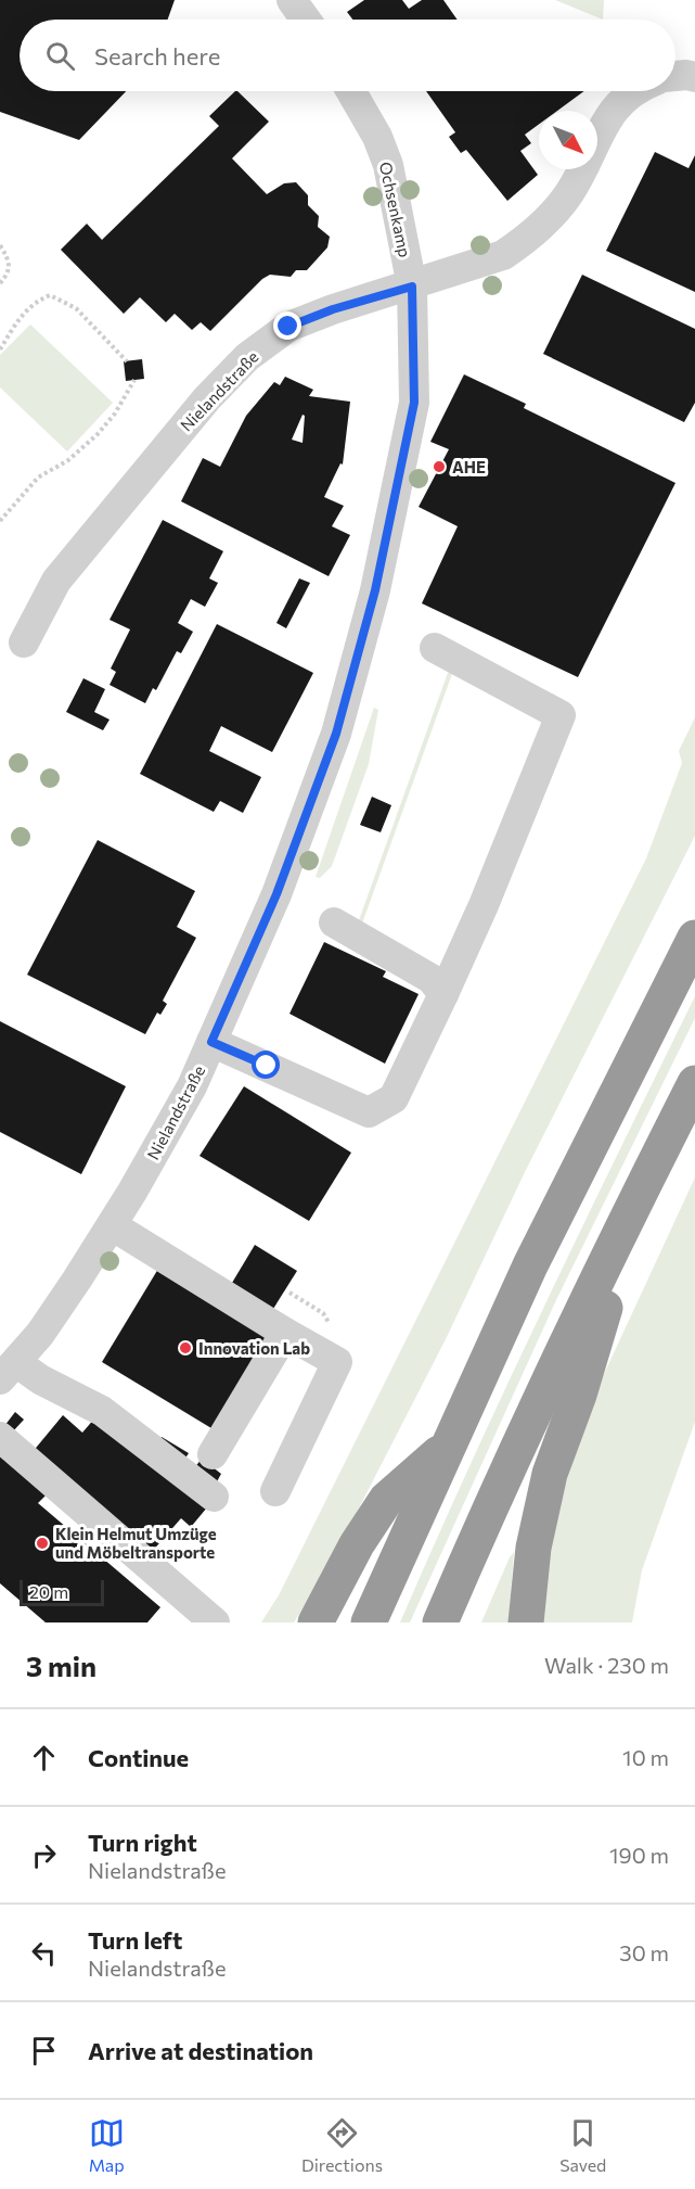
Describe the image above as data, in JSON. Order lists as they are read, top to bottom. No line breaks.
{"streets":{"street":["Ochsenkamp","Nielandstraße"]},"crossings":[["Ochsenkamp","Nielandstraße"]],"places":["AHE","Innovation Lab","Klein Helmut Umzüge und Möbeltransporte"],"scale_bar":"20 m","north":"bottom right","page":{"search":"Search here","scale":"20 m","heading":["3 min","Walk · 230 m"],"list":[["Continue","10 m"],["Turn right","Nielandstraße","190 m"],["Turn left","Nielandstraße","30 m"],"Arrive at destination"],"nav":["Map","Directions","Saved"]}}
